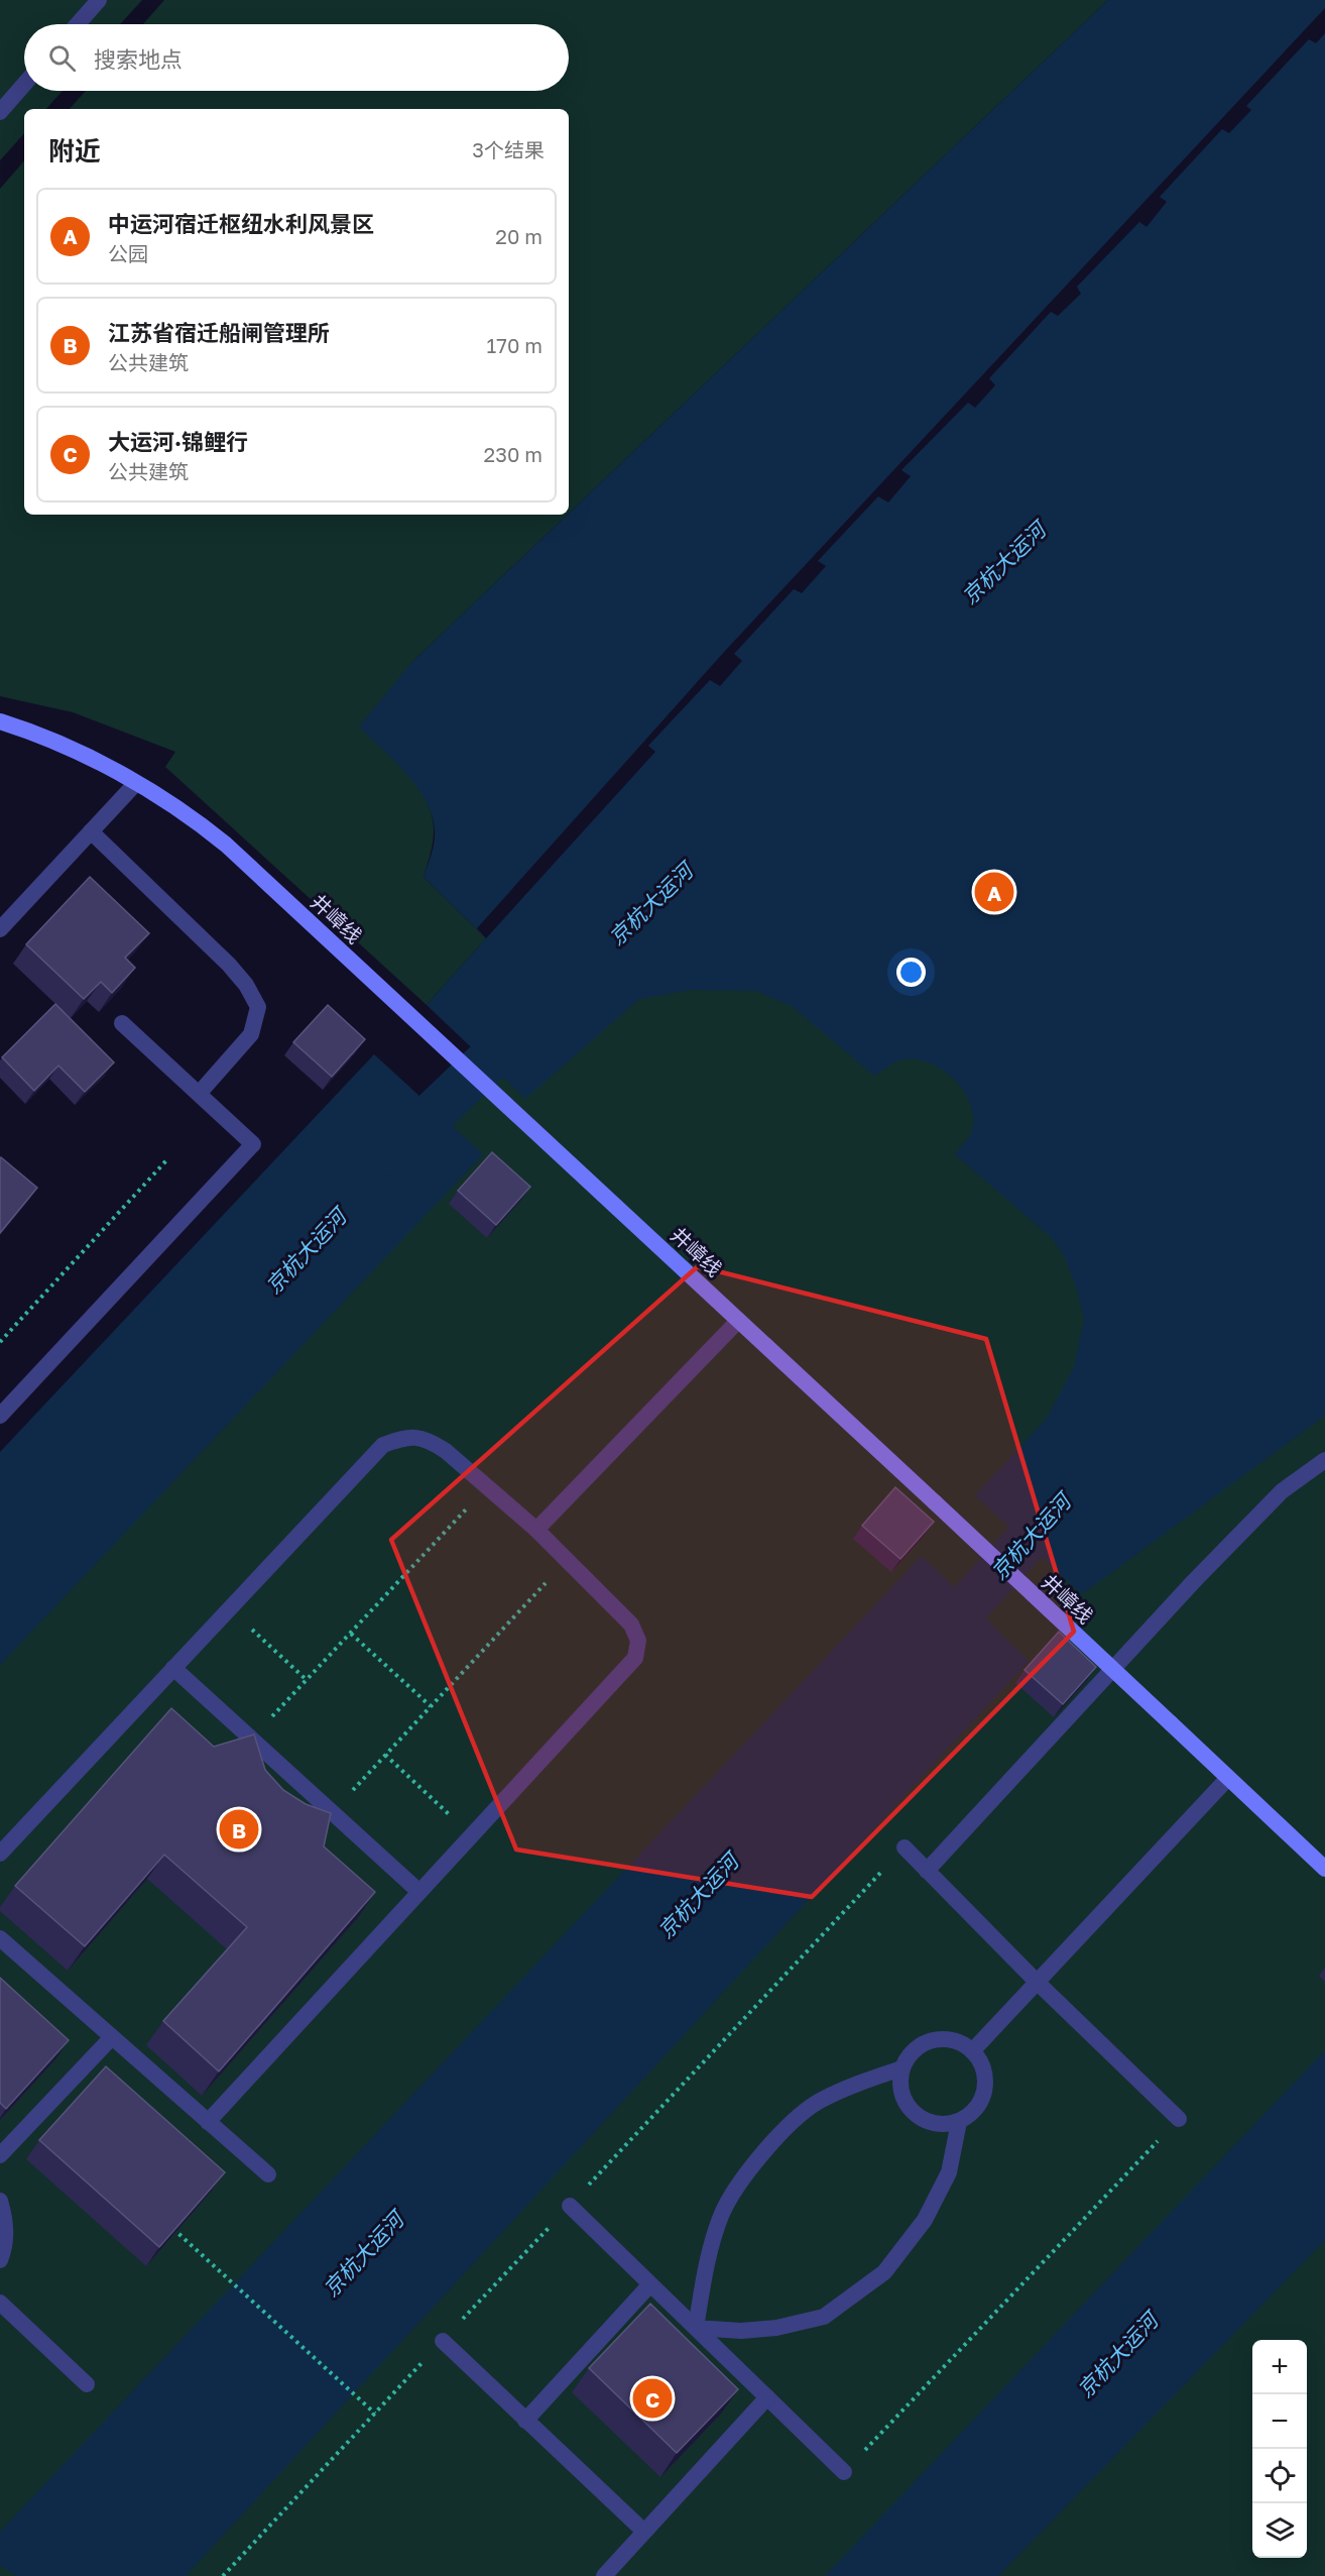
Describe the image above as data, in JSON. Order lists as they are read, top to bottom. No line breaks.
{"streets":{"main road":["井嶂线"]},"water":["京杭大运河"],"page":{"search":"搜索地点","heading":["附近","3个结果"],"list":[{"mark":"A","name":"中运河宿迁枢纽水利风景区","note":"公园","value":"20 m"},{"mark":"B","name":"江苏省宿迁船闸管理所","note":"公共建筑","value":"170 m"},{"mark":"C","name":"大运河·锦鲤行","note":"公共建筑","value":"230 m"}],"pins":["A","B","C"],"map_buttons":["+","−"]}}
